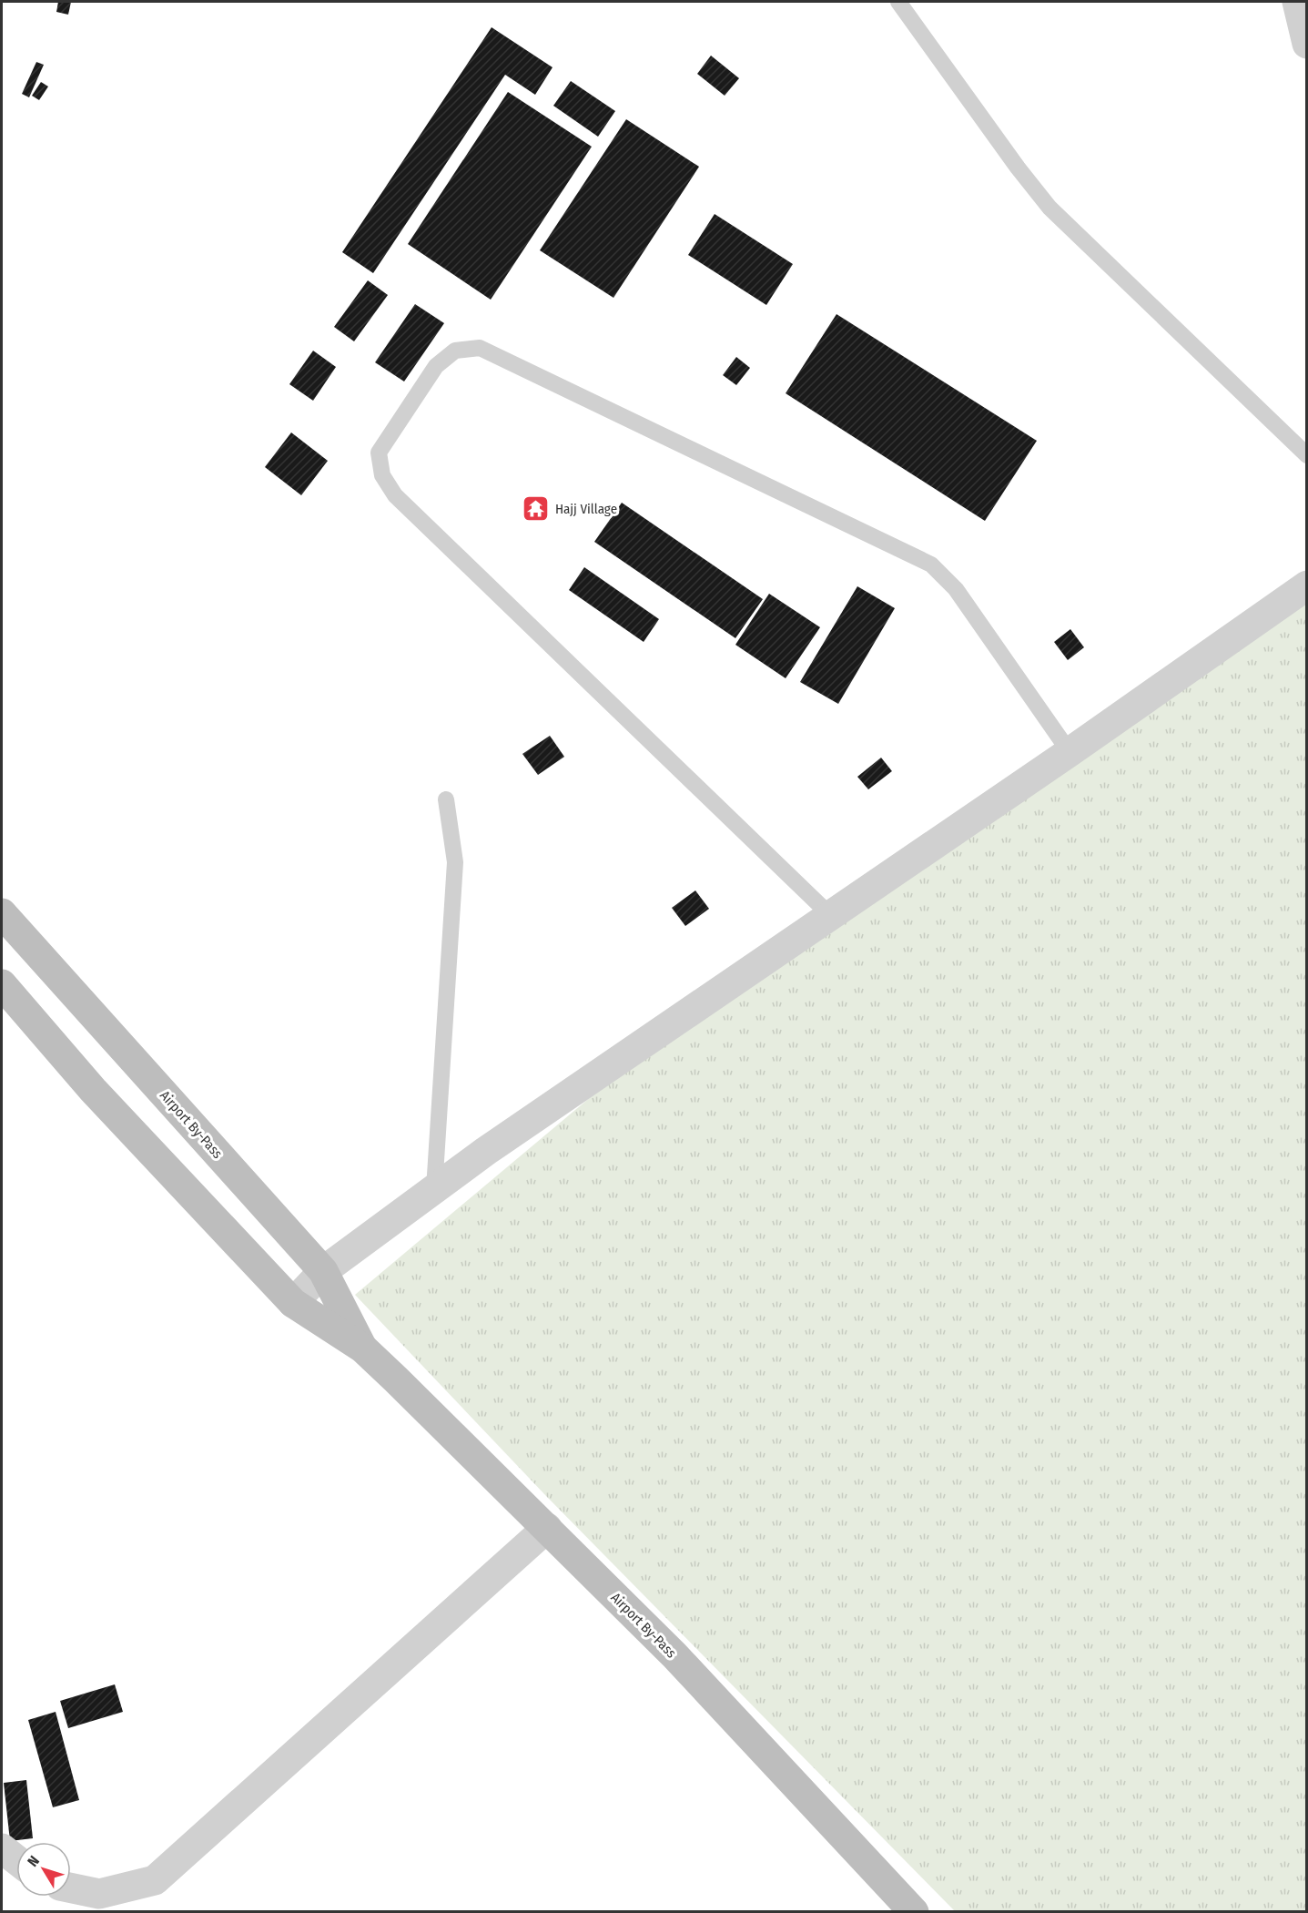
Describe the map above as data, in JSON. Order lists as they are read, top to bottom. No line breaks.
{"streets":{"main road":["Airport By-Pass"]},"places":{"temple":["Hajj Village"]},"north":"top left"}
